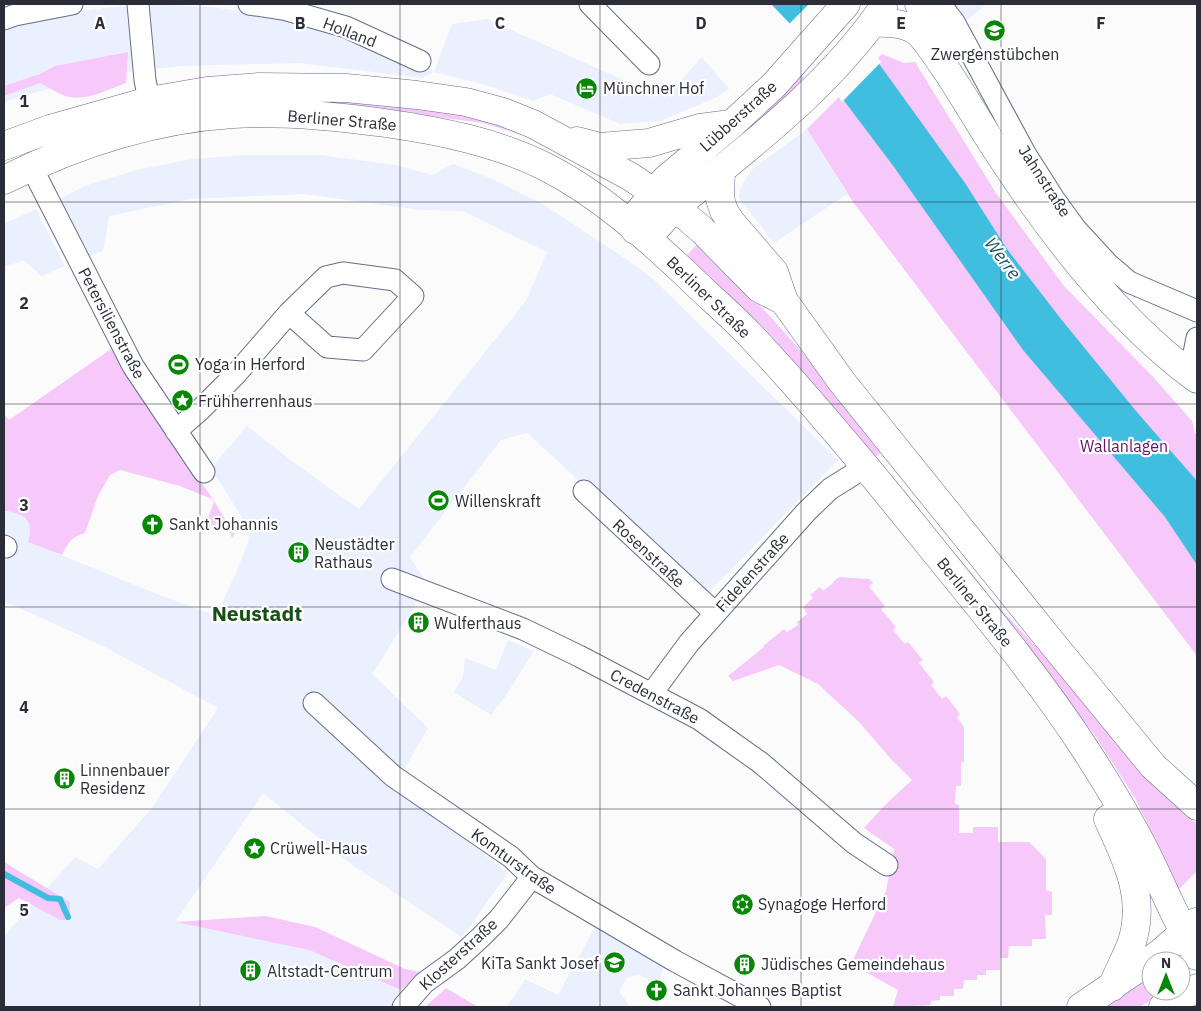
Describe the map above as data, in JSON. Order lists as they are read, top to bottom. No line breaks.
{"streets":{"main road":["Lübberstraße","Berliner Straße","Jahnstraße"],"street":["Holland","Petersilienstraße","Rosenstraße","Fidelenstraße","Credenstraße","Komturstraße","Klosterstraße"]},"crossings":[["Lübberstraße","Berliner Straße"],["Lübberstraße","Jahnstraße"],["Berliner Straße","Petersilienstraße"],["Berliner Straße","Fidelenstraße"],["Rosenstraße","Fidelenstraße"],["Fidelenstraße","Credenstraße"],["Komturstraße","Klosterstraße"]],"districts":["Neustadt"],"water":["Werre"],"parks":["Wallanlagen"],"places":{"school or university":["Zwergenstübchen","KiTa Sankt Josef"],"hotel":["Münchner Hof"],"sports":["Yoga in Herford","Willenskraft"],"place":["Frühherrenhaus","Crüwell-Haus"],"church":["Sankt Johannis","Sankt Johannes Baptist"],"building":["Neustädter Rathaus","Wulferthaus","Linnenbauer Residenz","Jüdisches Gemeindehaus","Altstadt-Centrum"],"synagogue":["Synagoge Herford"]},"north":"top","grid":{"columns":["A","B","C","D","E","F"],"rows":["1","2","3","4","5"]}}
